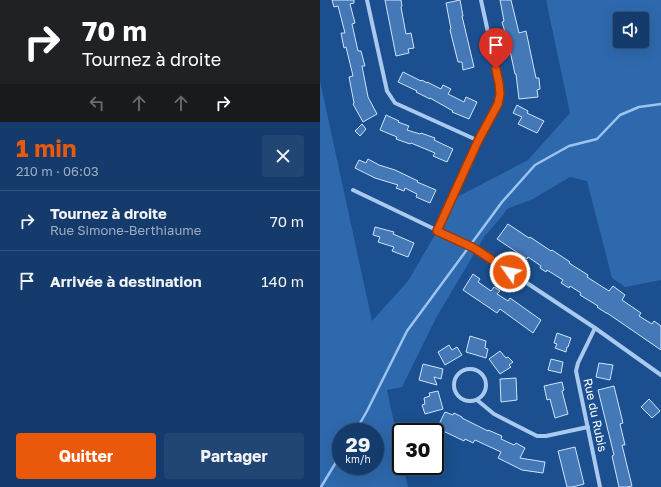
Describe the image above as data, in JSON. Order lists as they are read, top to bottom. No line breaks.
{"streets":{"street":["Rue du Rubis"]},"page":{"turn":["70 m","Tournez à droite"],"heading":["1 min","210 m · 06:03"],"list":[{"name":"Tournez à droite","note":"Rue Simone-Berthiaume","value":"70 m"},{"name":"Arrivée à destination","value":"140 m"}],"speed":"29 km/h","limit":"30","buttons":["Quitter","Partager"]}}
